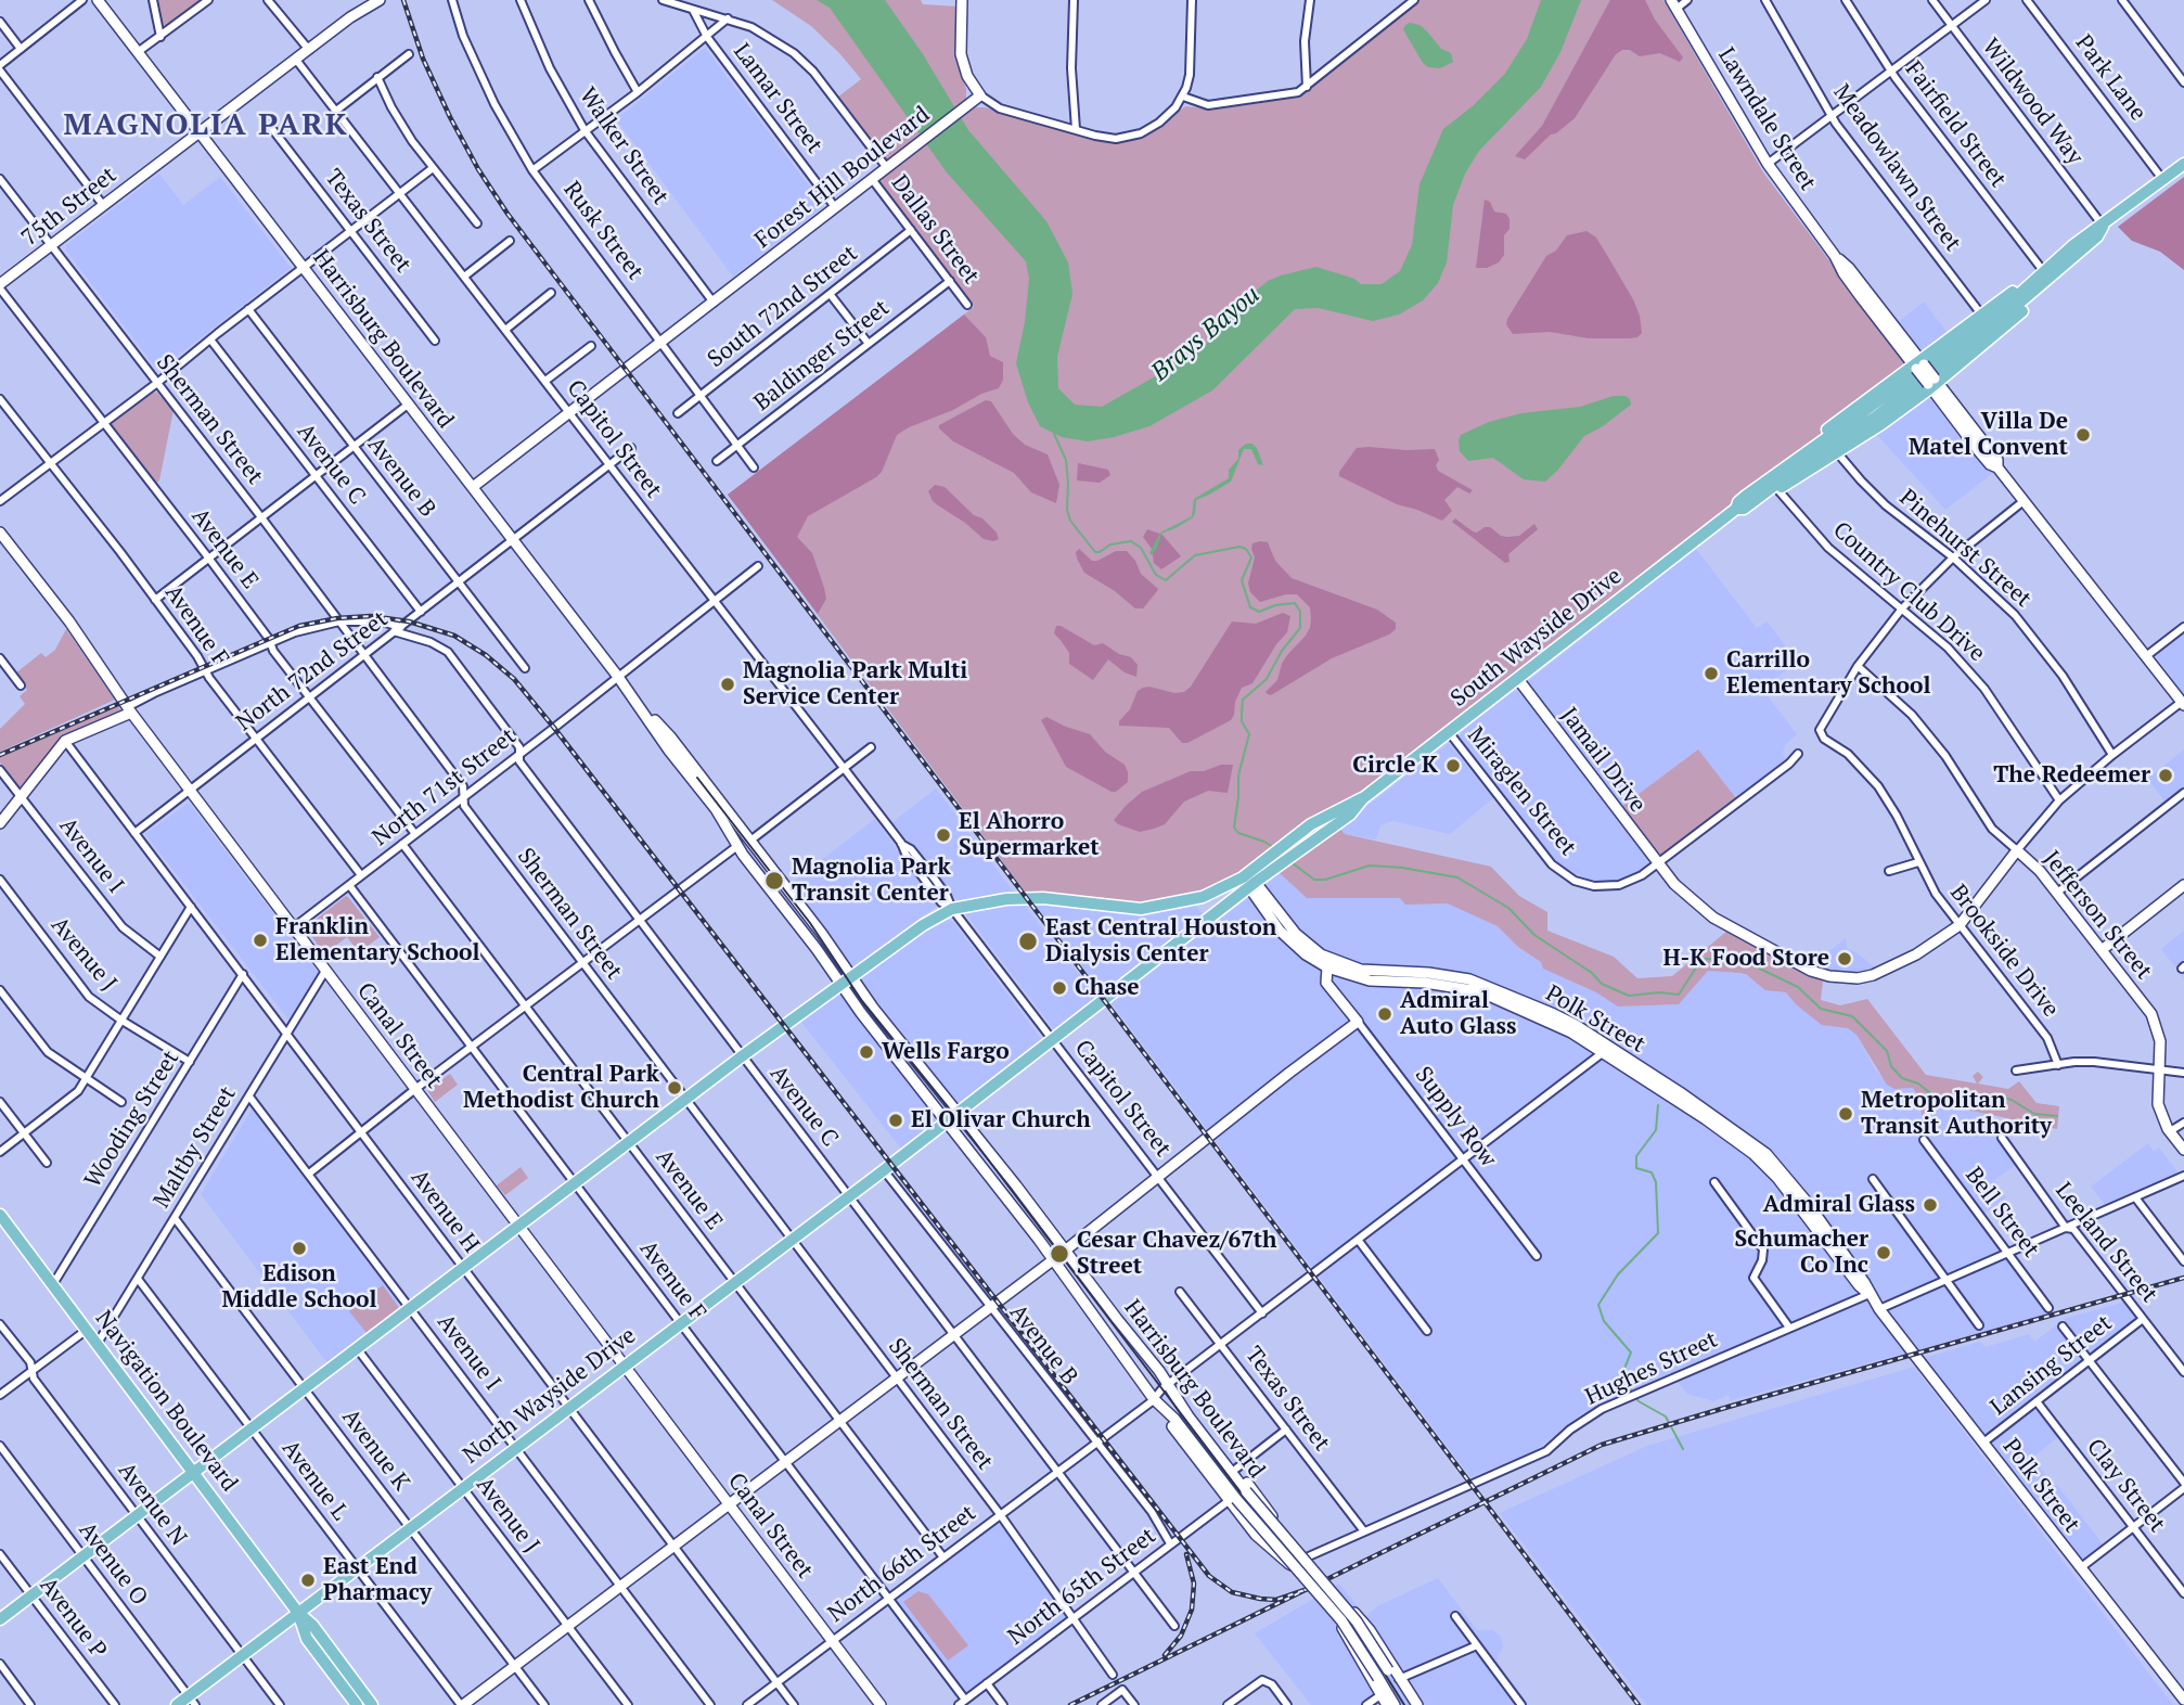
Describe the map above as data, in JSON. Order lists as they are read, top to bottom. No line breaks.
{"streets":{"main road":["Lawndale Street","Forest Hill Boulevard","75th Street","Harrisburg Boulevard","South Wayside Drive","Jamail Drive","Jefferson Street","Polk Street","Canal Street","Supply Row","North Wayside Drive","Navigation Boulevard"],"street":["Park Lane","Lamar Street","Wildwood Way","Fairfield Street","Walker Street","Meadowlawn Street","Texas Street","Dallas Street","Rusk Street","South 72nd Street","Baldinger Street","Sherman Street","Capitol Street","Avenue C","Avenue B","Avenue E","Pinehurst Street","Country Club Drive","Avenue F","North 72nd Street","North 71st Street","Miraglen Street","Avenue I","Brookside Drive","Avenue J","Wooding Street","Maltby Street","Avenue H","Bell Street","Leeland Street","Lansing Street","Hughes Street","Avenue K","Avenue L","Clay Street","Avenue N","Avenue O","North 66th Street","North 65th Street","Avenue P"]},"crossings":[["Park Lane","South Wayside Drive"],["Lamar Street","Forest Hill Boulevard"],["Lamar Street","Dallas Street"],["Wildwood Way","South Wayside Drive"],["Walker Street","Forest Hill Boulevard"],["Forest Hill Boulevard","Dallas Street"],["Forest Hill Boulevard","Rusk Street"],["Forest Hill Boulevard","Harrisburg Boulevard"],["Forest Hill Boulevard","Capitol Street"],["75th Street","Harrisburg Boulevard"],["75th Street","Sherman Street"],["75th Street","Capitol Street"],["75th Street","Avenue E"],["Texas Street","Hughes Street"],["Texas Street","North 66th Street"],["Dallas Street","South 72nd Street"],["Dallas Street","Baldinger Street"],["Rusk Street","South 72nd Street"],["Rusk Street","Baldinger Street"],["Harrisburg Boulevard","South Wayside Drive"],["Harrisburg Boulevard","North 72nd Street"],["Harrisburg Boulevard","North 71st Street"],["Harrisburg Boulevard","North Wayside Drive"],["Harrisburg Boulevard","North 66th Street"],["Harrisburg Boulevard","North 65th Street"],["Sherman Street","North 72nd Street"],["Sherman Street","North 71st Street"],["Sherman Street","North Wayside Drive"],["Sherman Street","North 66th Street"],["Sherman Street","North 65th Street"],["Capitol Street","South Wayside Drive"],["Capitol Street","North 71st Street"],["Capitol Street","North 66th Street"],["Avenue C","North 72nd Street"],["Avenue C","North 71st Street"],["Avenue C","North Wayside Drive"],["Avenue C","North 66th Street"],["Avenue C","North 65th Street"],["Avenue B","North 72nd Street"],["Avenue B","North Wayside Drive"],["Avenue B","North 66th Street"],["Avenue B","North 65th Street"],["Avenue E","North 72nd Street"],["Avenue E","North 71st Street"],["Avenue E","North Wayside Drive"],["Avenue E","North 66th Street"],["Avenue F","North 72nd Street"],["Avenue F","North 71st Street"],["Avenue F","North Wayside Drive"],["Avenue F","North 66th Street"],["Avenue F","North 65th Street"],["South Wayside Drive","Jamail Drive"],["South Wayside Drive","Miraglen Street"],["South Wayside Drive","Polk Street"],["South Wayside Drive","North Wayside Drive"],["North 72nd Street","Canal Street"],["North 72nd Street","Avenue H"],["Jamail Drive","Miraglen Street"],["Jamail Drive","Jefferson Street"],["Jamail Drive","Brookside Drive"],["North 71st Street","Canal Street"],["Avenue I","Maltby Street"],["Avenue I","North Wayside Drive"],["Jefferson Street","Brookside Drive"],["Avenue J","Wooding Street"],["Avenue J","North Wayside Drive"],["Polk Street","Supply Row"],["Polk Street","Lansing Street"],["Polk Street","Hughes Street"],["Polk Street","North 66th Street"],["Canal Street","Maltby Street"],["Canal Street","North Wayside Drive"],["Canal Street","North 66th Street"],["Supply Row","North 66th Street"],["Wooding Street","Avenue H"],["Wooding Street","Navigation Boulevard"],["Maltby Street","Avenue H"],["Maltby Street","Navigation Boulevard"],["Maltby Street","Avenue K"],["Maltby Street","Avenue L"],["Avenue H","North Wayside Drive"],["Avenue H","North 66th Street"],["Leeland Street","Lansing Street"],["Lansing Street","Clay Street"],["North Wayside Drive","Navigation Boulevard"],["North Wayside Drive","Avenue K"],["North Wayside Drive","Avenue L"],["North Wayside Drive","Avenue N"],["North Wayside Drive","Avenue O"]],"districts":["MAGNOLIA PARK"],"water":["Brays Bayou"],"places":["Villa De Matel Convent","Carrillo Elementary School","Magnolia Park Multi Service Center","Circle K","The Redeemer","El Ahorro Supermarket","Magnolia Park Transit Center","Franklin Elementary School","East Central Houston Dialysis Center","H-K Food Store","Chase","Admiral Auto Glass","Wells Fargo","Central Park Methodist Church","Metropolitan Transit Authority","El Olivar Church","Admiral Glass","Edison Middle School","Schumacher Co Inc","Cesar Chavez/67th Street","East End Pharmacy"]}
